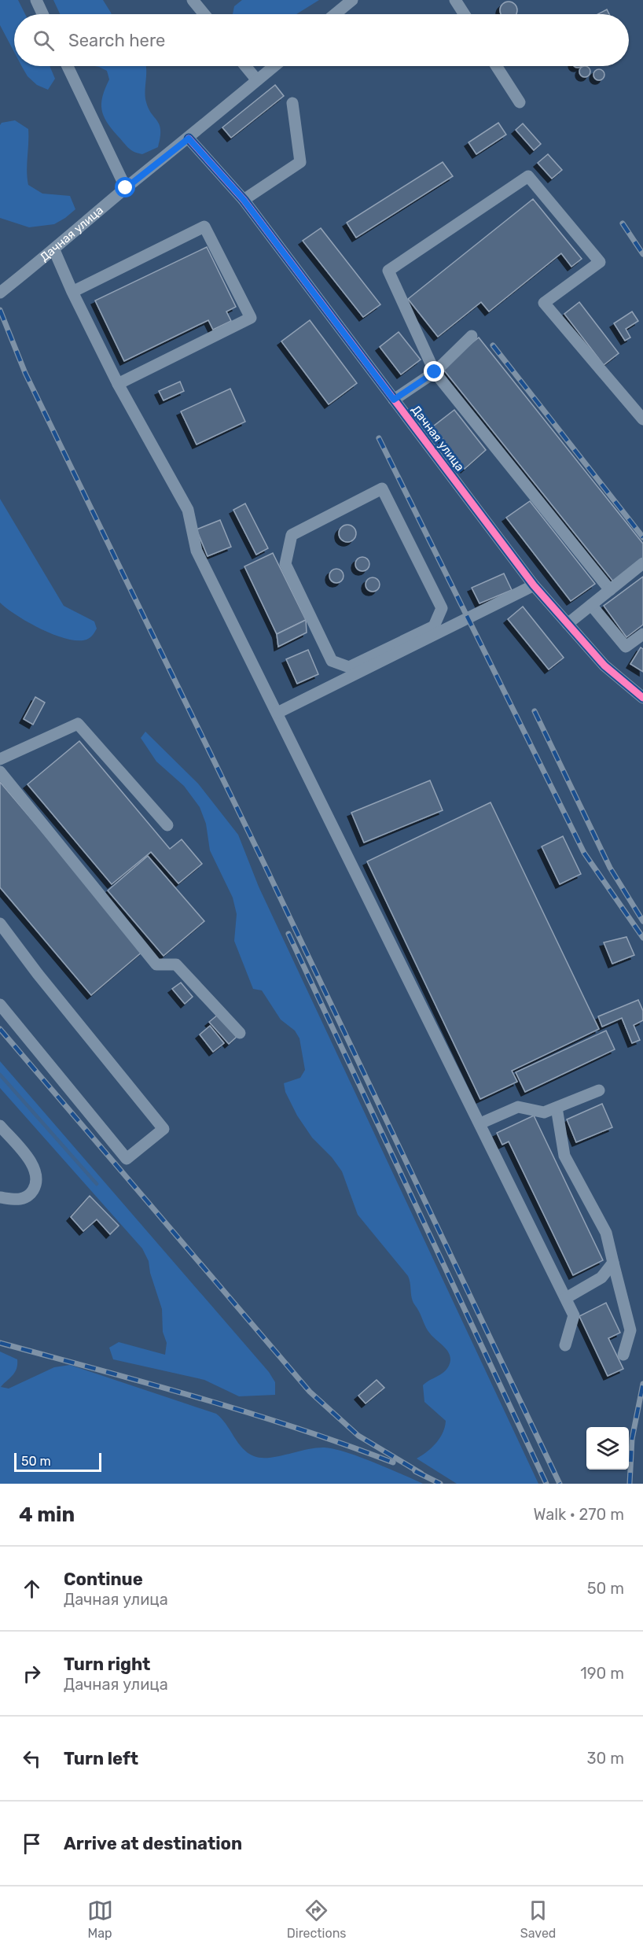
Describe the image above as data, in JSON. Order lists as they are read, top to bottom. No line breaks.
{"streets":{"street":["Дачная улица"]},"scale_bar":"50 m","page":{"search":"Search here","scale":"50 m","heading":["4 min","Walk · 270 m"],"list":[["Continue","Дачная улица","50 m"],["Turn right","Дачная улица","190 m"],["Turn left","30 m"],"Arrive at destination"],"nav":["Map","Directions","Saved"]}}
